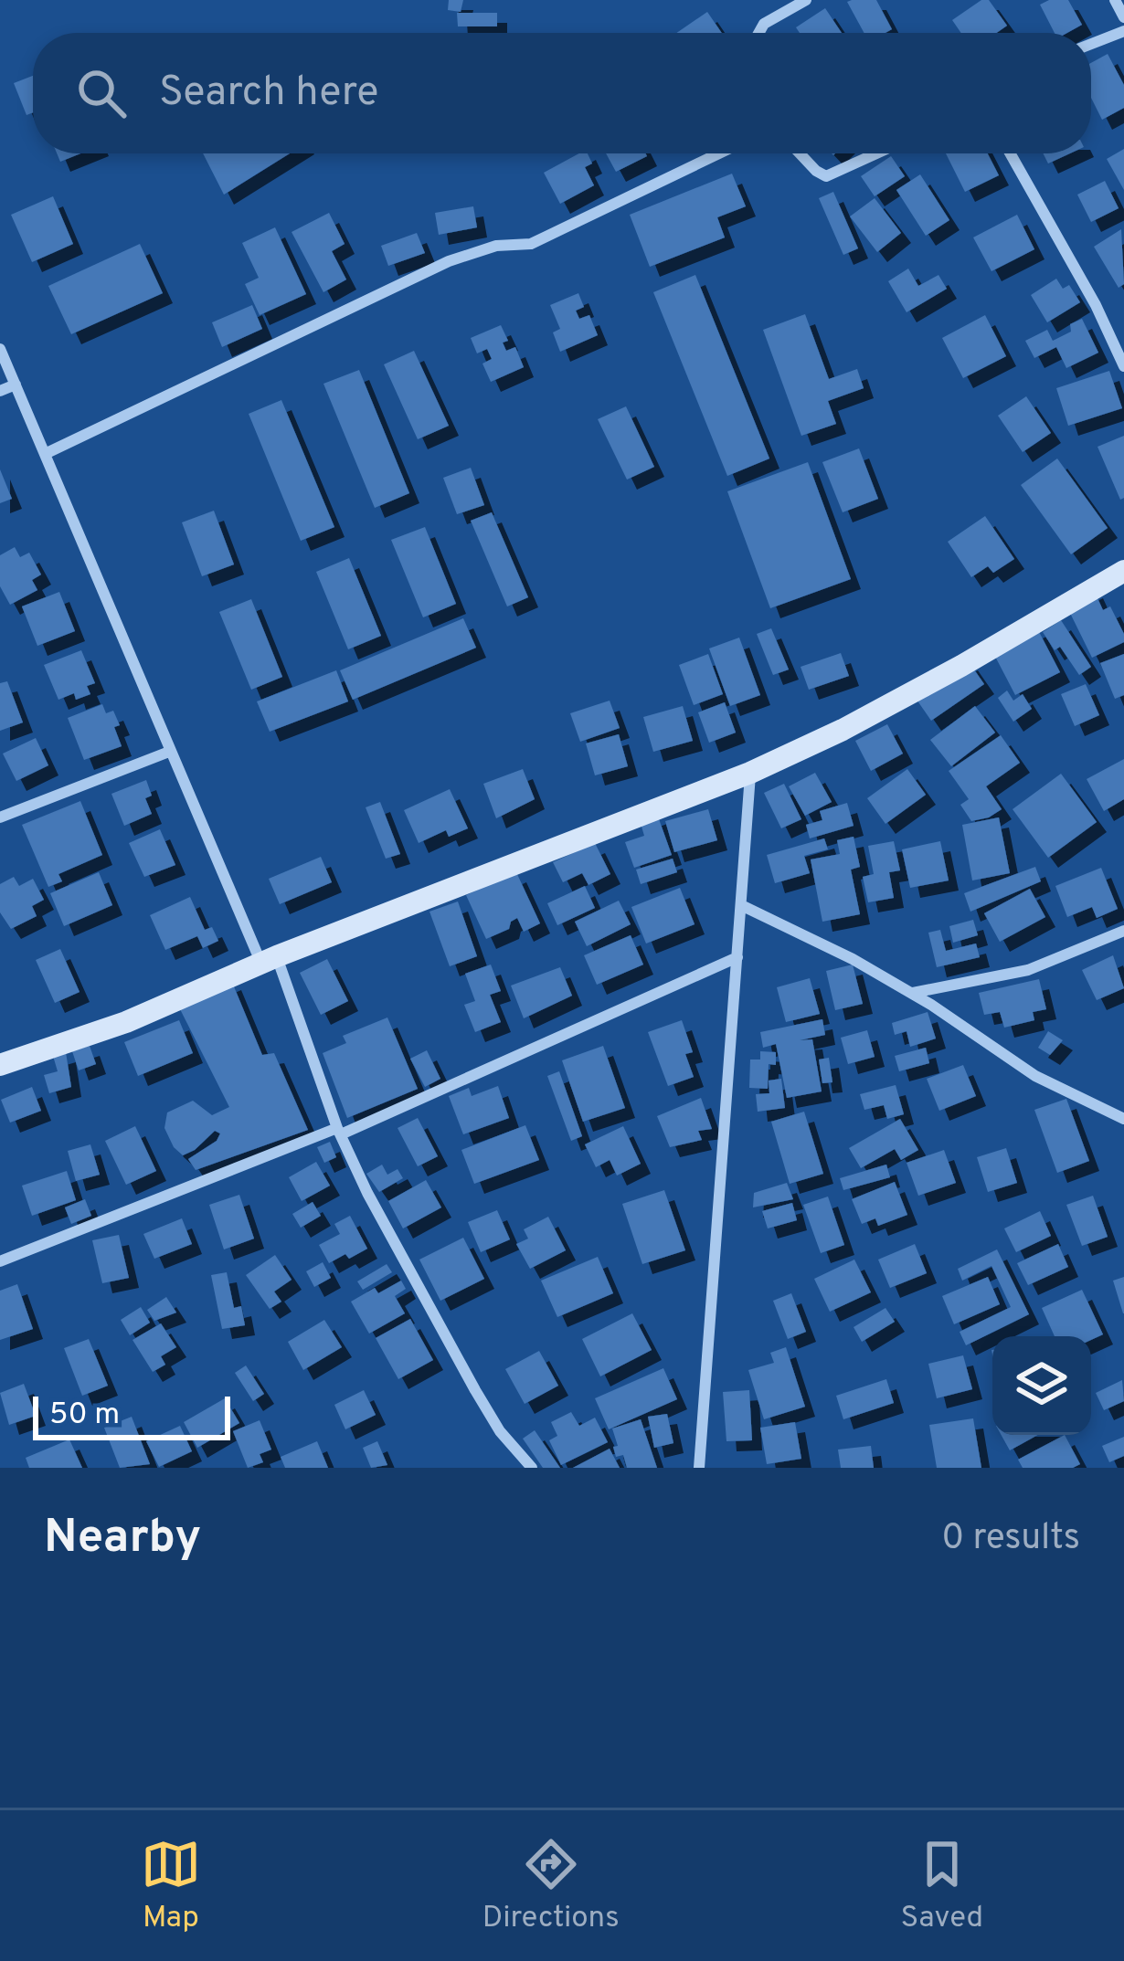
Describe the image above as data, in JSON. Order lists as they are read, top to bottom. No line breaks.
{"scale_bar":"50 m","page":{"search":"Search here","scale":"50 m","heading":["Nearby","0 results"],"nav":["Map","Directions","Saved"]}}
